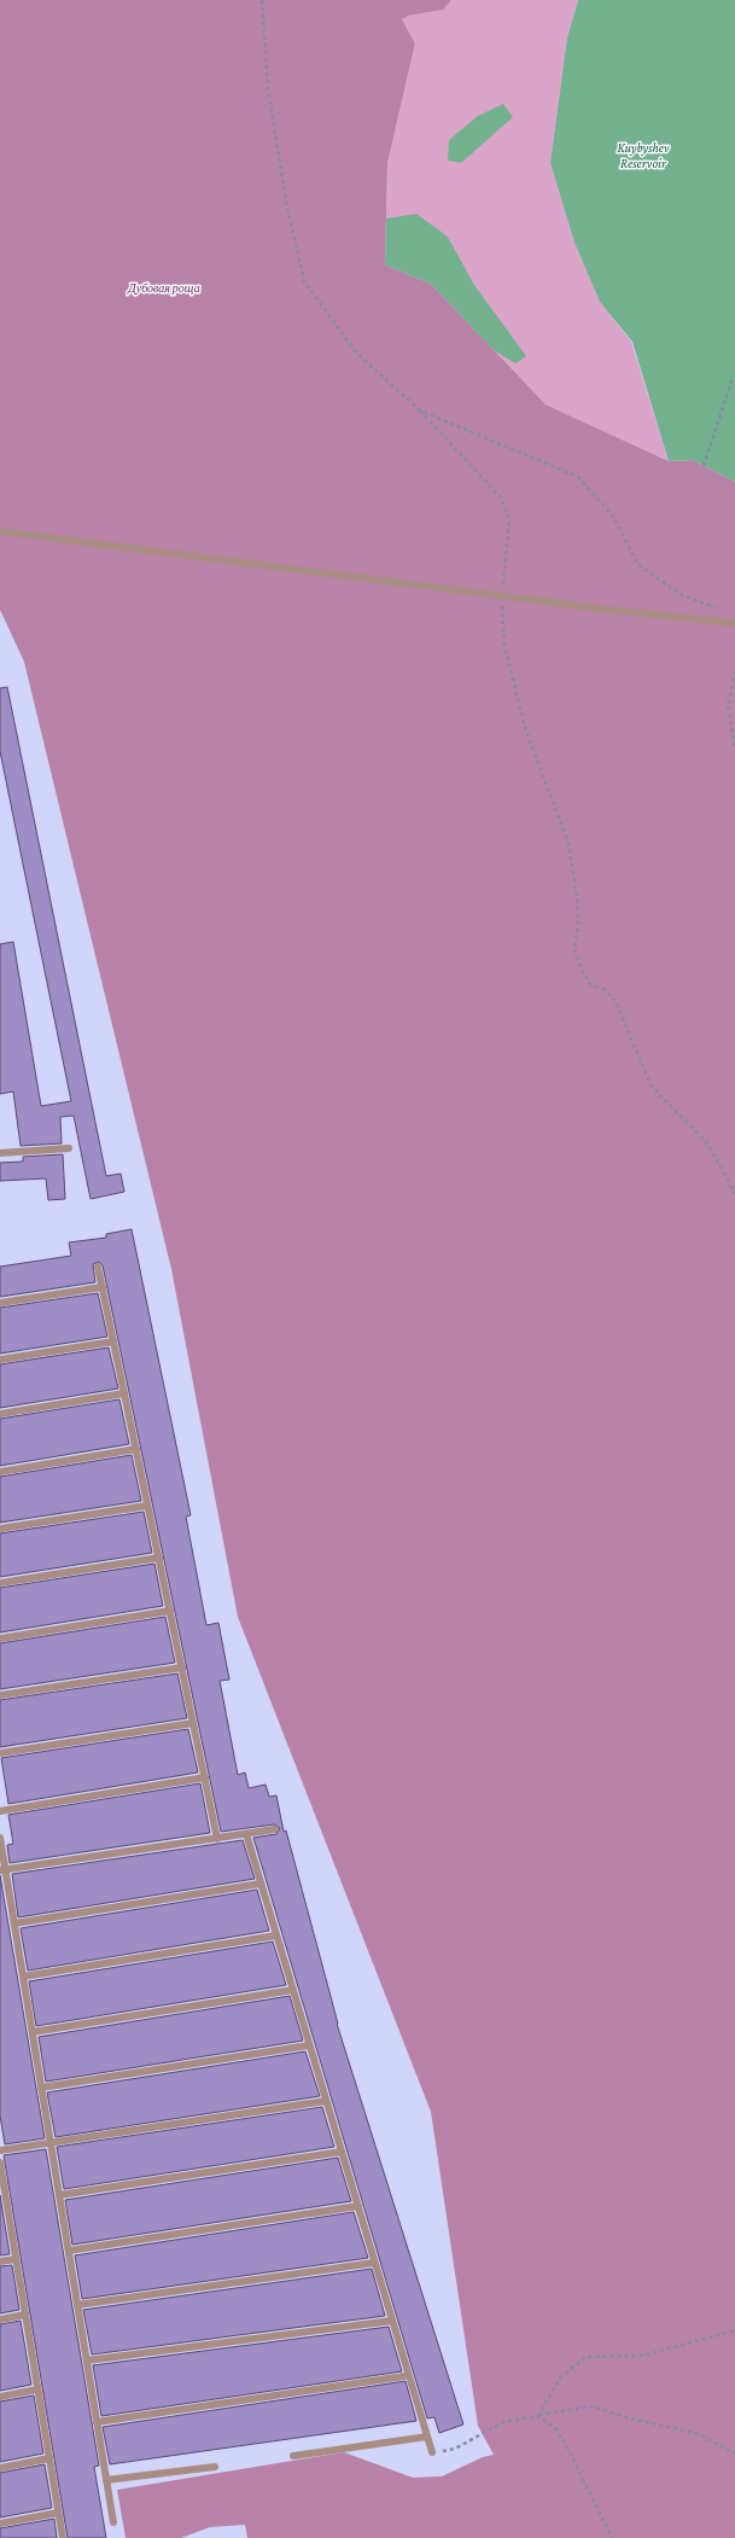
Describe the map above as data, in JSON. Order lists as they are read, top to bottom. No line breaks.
{"water":["Kuybyshev Reservoir"],"parks":["Дубовая роща"]}
